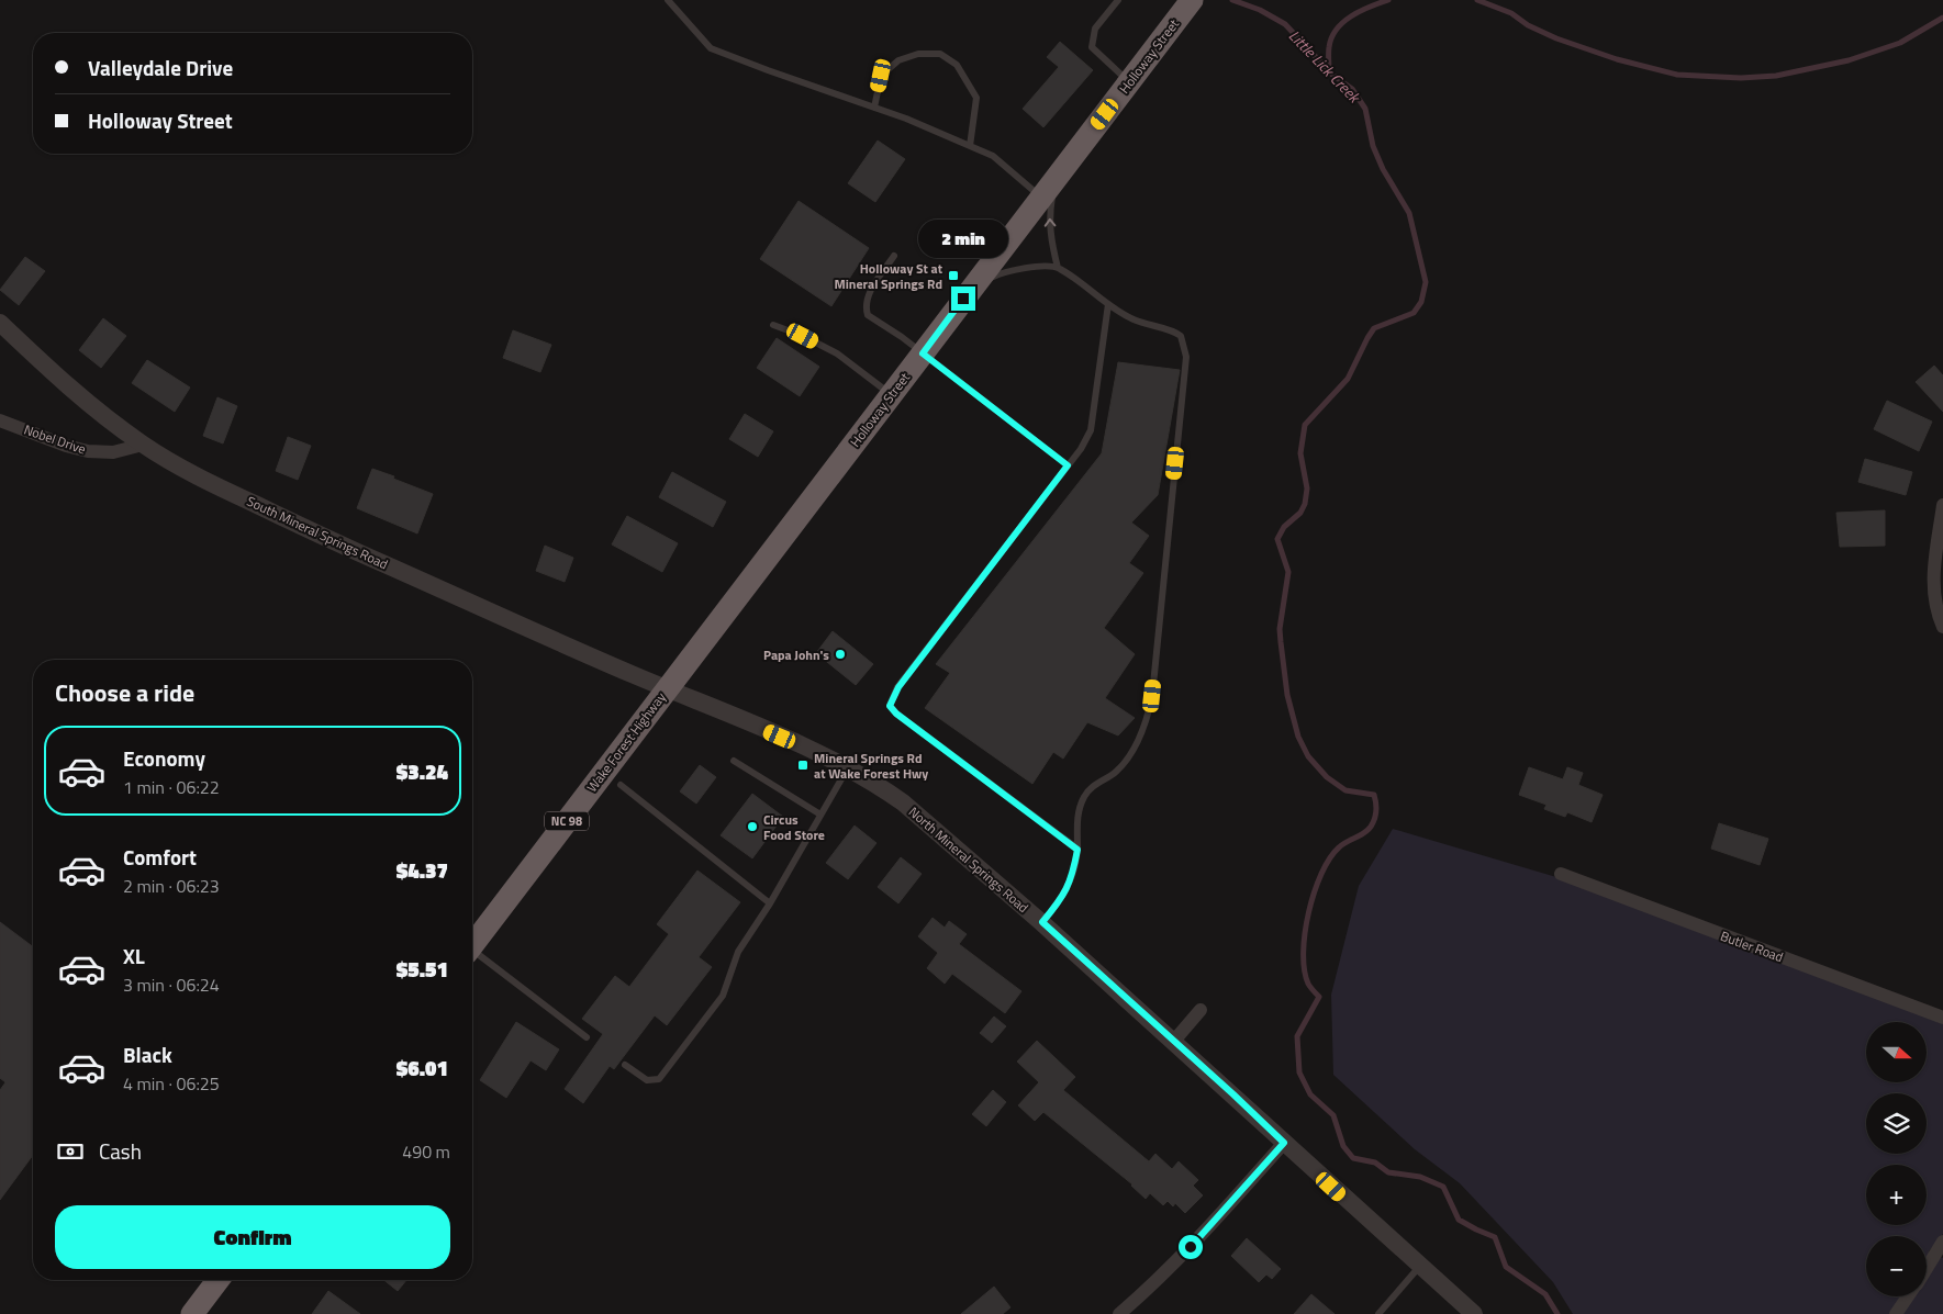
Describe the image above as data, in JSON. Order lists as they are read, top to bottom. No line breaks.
{"streets":{"highway":["Holloway Street","Wake Forest Highway","NC 98"],"street":["Nobel Drive","South Mineral Springs Road","North Mineral Springs Road","Butler Road"]},"crossings":[["Holloway Street","South Mineral Springs Road"],["Holloway Street","Wake Forest Highway"],["Holloway Street","North Mineral Springs Road"],["Nobel Drive","South Mineral Springs Road"],["South Mineral Springs Road","Wake Forest Highway"],["South Mineral Springs Road","North Mineral Springs Road"],["Wake Forest Highway","North Mineral Springs Road"]],"water":["Little Lick Creek"],"places":{"transit":["Holloway St at Mineral Springs Rd","Mineral Springs Rd at Wake Forest Hwy"],"other":["Papa John's","Circus Food Store"]},"north":"right","page":{"banner":["Valleydale Drive","Holloway Street"],"bubble":"2 min","heading":"Choose a ride","list":[{"name":"Economy","note":"1 min · 06:22","value":"$3.24"},{"name":"Comfort","note":"2 min · 06:23","value":"$4.37"},{"name":"XL","note":"3 min · 06:24","value":"$5.51"},{"name":"Black","note":"4 min · 06:25","value":"$6.01"}],"map_buttons":["+","−"],"pay":["Cash","490 m"],"buttons":"Confirm"}}
